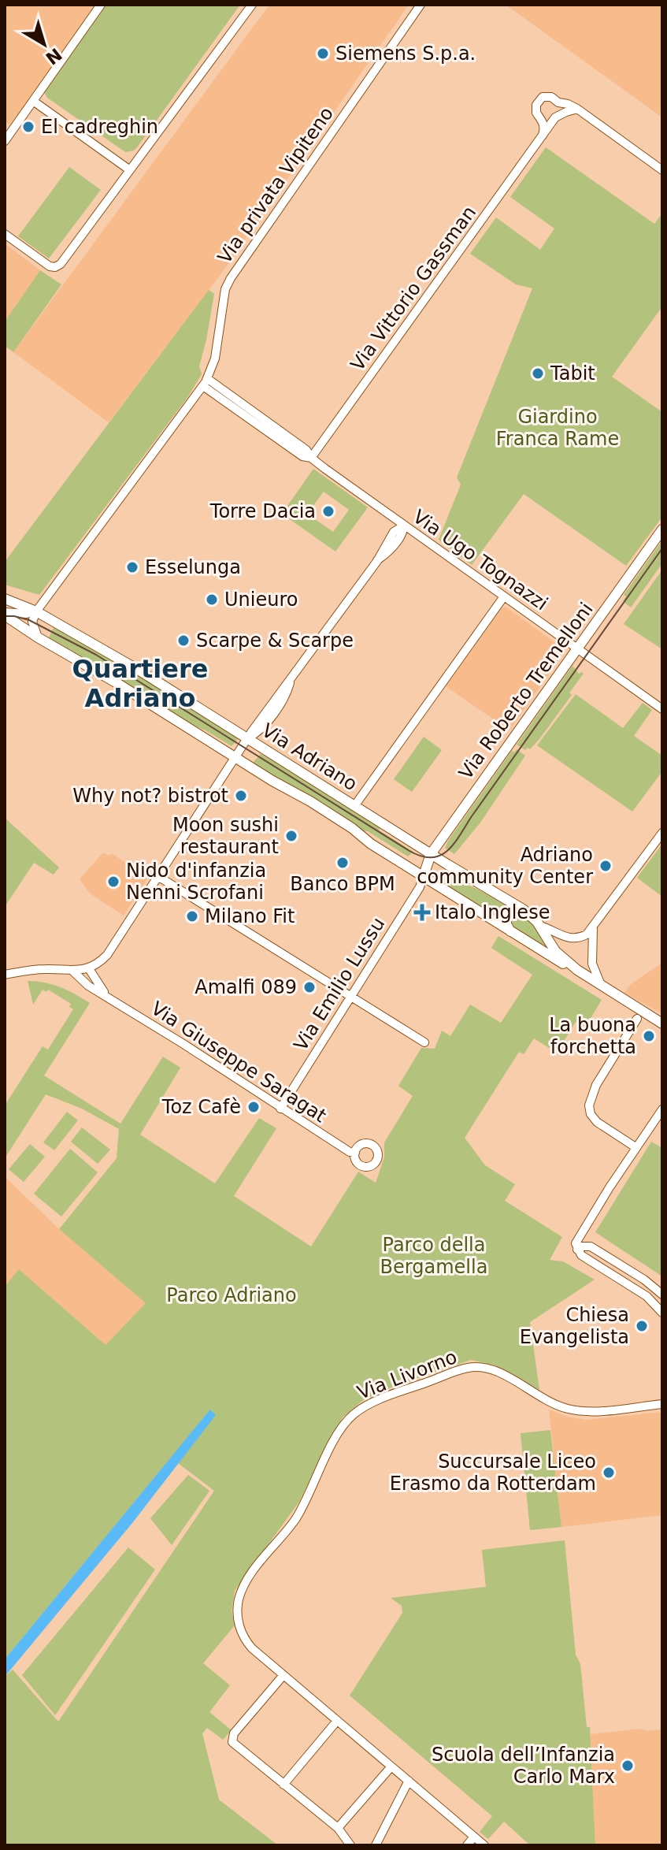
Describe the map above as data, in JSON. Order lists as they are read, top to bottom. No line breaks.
{"streets":{"street":["Via privata Vipiteno","Via Vittorio Gassman","Via Ugo Tognazzi","Via Roberto Tremelloni","Via Adriano","Via Emilio Lussu","Via Giuseppe Saragat","Via Livorno"]},"crossings":[["Via privata Vipiteno","Via Ugo Tognazzi"],["Via privata Vipiteno","Via Adriano"],["Via Vittorio Gassman","Via Ugo Tognazzi"],["Via Ugo Tognazzi","Via Roberto Tremelloni"],["Via Roberto Tremelloni","Via Adriano"],["Via Roberto Tremelloni","Via Emilio Lussu"],["Via Adriano","Via Emilio Lussu"],["Via Emilio Lussu","Via Giuseppe Saragat"]],"districts":["Quartiere Adriano"],"parks":["Giardino Franca Rame","Parco della Bergamella","Parco Adriano"],"places":{"other":["Siemens S.p.a.","El cadreghin","Tabit","Torre Dacia","Esselunga","Unieuro","Scarpe & Scarpe","Why not? bistrot","Moon sushi restaurant","Banco BPM","Adriano community Center","Nido d'infanzia Nenni Scrofani","Milano Fit","Amalfi 089","La buona forchetta","Toz Cafè","Chiesa Evangelista","Succursale Liceo Erasmo da Rotterdam","Scuola dell’Infanzia Carlo Marx"],"health":["Italo Inglese"]},"north":"bottom right"}
